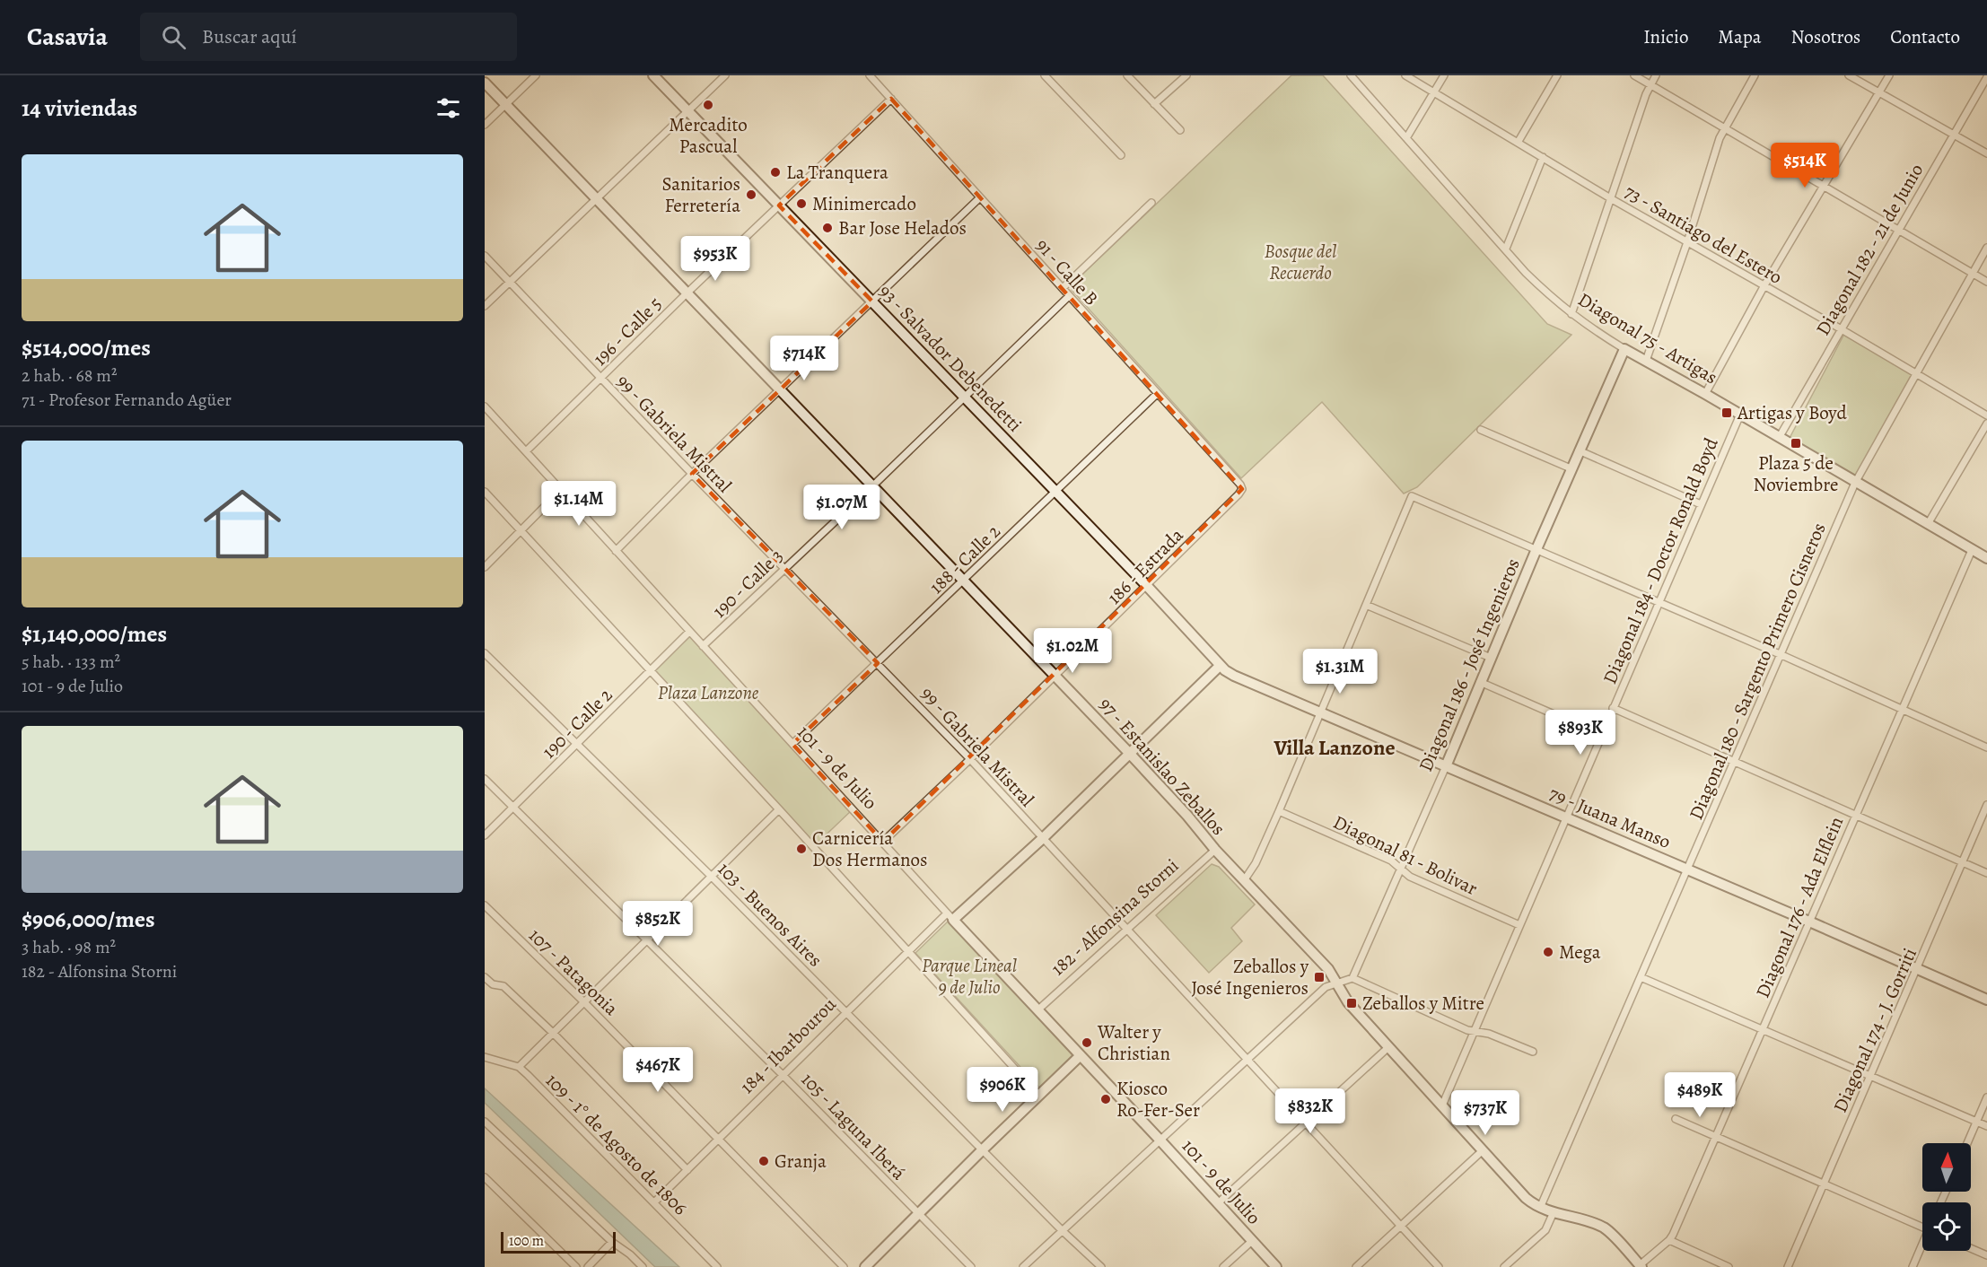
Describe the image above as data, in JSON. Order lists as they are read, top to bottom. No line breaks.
{"streets":{"street":["73 - Santiago del Estero","Diagonal 182 - 21 de Junio","91 - Calle B","196 - Calle 5","Diagonal 75 - Artigas","93 - Salvador Debenedetti","99 - Gabriela Mistral","188 - Calle 2","Diagonal 184 - Doctor Ronald Boyd","186 - Estrada","190 - Calle 3","Diagonal 186 - José Ingenieros","Diagonal 180 - Sargento Primero Cisneros","190 - Calle 2","97 - Estanislao Zeballos","101 - 9 de Julio","79 - Juana Manso","Diagonal 81 - Bolivar","Diagonal 176 - Ada Elflein","103 - Buenos Aires","182 - Alfonsina Storni","107 - Patagonia","Diagonal 174 - J. Gorriti","184 - Ibarbourou","105 - Laguna Iberá","109 - 1° de Agosto de 1806"]},"crossings":[["73 - Santiago del Estero","Diagonal 182 - 21 de Junio"],["73 - Santiago del Estero","Diagonal 180 - Sargento Primero Cisneros"],["Diagonal 182 - 21 de Junio","Diagonal 75 - Artigas"],["91 - Calle B","196 - Calle 5"],["91 - Calle B","188 - Calle 2"],["91 - Calle B","186 - Estrada"],["91 - Calle B","190 - Calle 3"],["196 - Calle 5","93 - Salvador Debenedetti"],["196 - Calle 5","99 - Gabriela Mistral"],["196 - Calle 5","97 - Estanislao Zeballos"],["196 - Calle 5","101 - 9 de Julio"],["Diagonal 75 - Artigas","Diagonal 184 - Doctor Ronald Boyd"],["Diagonal 75 - Artigas","Diagonal 186 - José Ingenieros"],["Diagonal 75 - Artigas","Diagonal 180 - Sargento Primero Cisneros"],["Diagonal 75 - Artigas","Diagonal 176 - Ada Elflein"],["93 - Salvador Debenedetti","188 - Calle 2"],["93 - Salvador Debenedetti","186 - Estrada"],["93 - Salvador Debenedetti","190 - Calle 3"],["93 - Salvador Debenedetti","79 - Juana Manso"],["93 - Salvador Debenedetti","184 - Ibarbourou"],["99 - Gabriela Mistral","188 - Calle 2"],["99 - Gabriela Mistral","186 - Estrada"],["99 - Gabriela Mistral","190 - Calle 3"],["99 - Gabriela Mistral","182 - Alfonsina Storni"],["99 - Gabriela Mistral","184 - Ibarbourou"],["188 - Calle 2","97 - Estanislao Zeballos"],["188 - Calle 2","101 - 9 de Julio"],["Diagonal 184 - Doctor Ronald Boyd","97 - Estanislao Zeballos"],["Diagonal 184 - Doctor Ronald Boyd","79 - Juana Manso"],["Diagonal 184 - Doctor Ronald Boyd","Diagonal 81 - Bolivar"],["186 - Estrada","97 - Estanislao Zeballos"],["186 - Estrada","101 - 9 de Julio"],["190 - Calle 3","97 - Estanislao Zeballos"],["190 - Calle 3","101 - 9 de Julio"],["Diagonal 186 - José Ingenieros","79 - Juana Manso"],["Diagonal 186 - José Ingenieros","Diagonal 81 - Bolivar"],["Diagonal 180 - Sargento Primero Cisneros","97 - Estanislao Zeballos"],["Diagonal 180 - Sargento Primero Cisneros","79 - Juana Manso"],["190 - Calle 2","101 - 9 de Julio"],["190 - Calle 2","103 - Buenos Aires"],["190 - Calle 2","105 - Laguna Iberá"],["97 - Estanislao Zeballos","Diagonal 176 - Ada Elflein"],["97 - Estanislao Zeballos","182 - Alfonsina Storni"],["97 - Estanislao Zeballos","184 - Ibarbourou"],["101 - 9 de Julio","182 - Alfonsina Storni"],["101 - 9 de Julio","184 - Ibarbourou"],["79 - Juana Manso","Diagonal 176 - Ada Elflein"],["79 - Juana Manso","Diagonal 174 - J. Gorriti"],["79 - Juana Manso","184 - Ibarbourou"],["103 - Buenos Aires","184 - Ibarbourou"],["107 - Patagonia","184 - Ibarbourou"],["184 - Ibarbourou","105 - Laguna Iberá"],["184 - Ibarbourou","109 - 1° de Agosto de 1806"]],"districts":["Villa Lanzone"],"parks":["Bosque del Recuerdo","Plaza Lanzone","Parque Lineal 9 de Julio"],"places":{"other":["Mercadito Pascual","La Tranquera","Sanitarios Ferretería","Minimercado","Bar Jose Helados","Carnicería Dos Hermanos","Mega","Walter y Christian","Kiosco Ro-Fer-Ser","Granja"],"transit":["Artigas y Boyd","Plaza 5 de Noviembre","Zeballos y José Ingenieros","Zeballos y Mitre"]},"scale_bar":"100 m","north":"top","page":{"header":"Casavia","search":"Buscar aquí","nav":["Inicio","Mapa","Nosotros","Contacto"],"heading":"14 viviendas","list":[{"name":"$514,000/mes","note":"2 hab. · 68 m² · 71 - Profesor Fernando Agüer"},{"name":"$1,140,000/mes","note":"5 hab. · 133 m² · 101 - 9 de Julio"},{"name":"$906,000/mes","note":"3 hab. · 98 m² · 182 - Alfonsina Storni"}],"price":["$514K","$953K","$714K","$1.14M","$1.07M","$1.02M","$1.31M","$893K","$852K","$467K","$906K","$489K","$832K","$737K"],"scale":"100 m"}}
